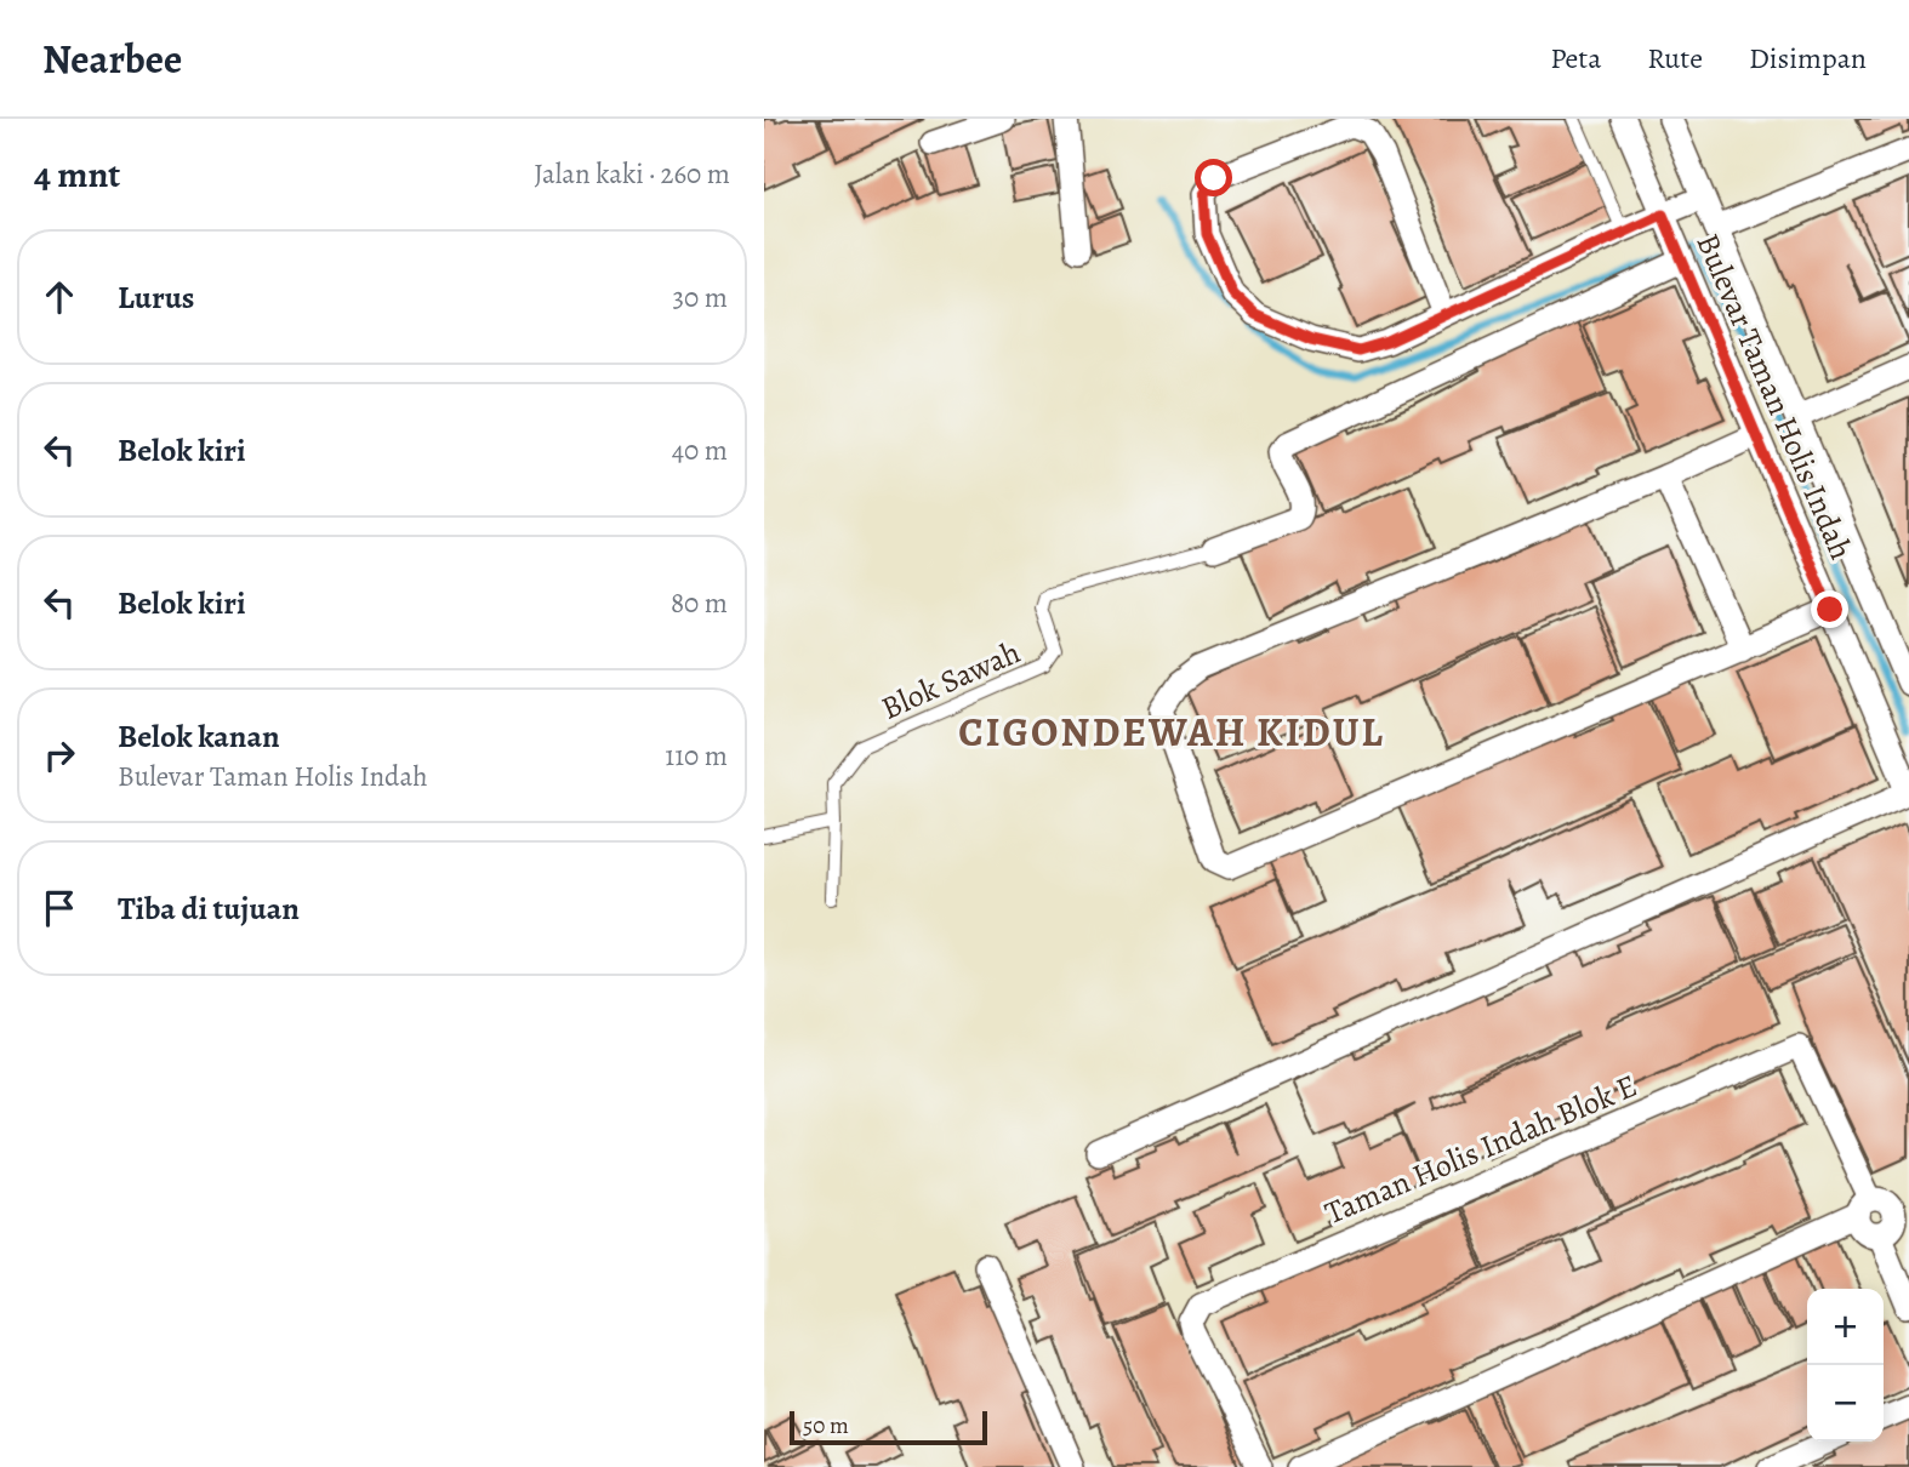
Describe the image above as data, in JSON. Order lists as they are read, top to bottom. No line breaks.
{"streets":{"street":["Bulevar Taman Holis Indah","Taman Holis Indah Blok E"],"lane":["Blok Sawah"]},"districts":["CIGONDEWAH KIDUL"],"scale_bar":"50 m","page":{"header":"Nearbee","nav":["Peta","Rute","Disimpan"],"heading":["4 mnt","Jalan kaki · 260 m"],"list":[["Lurus","30 m"],["Belok kiri","40 m"],["Belok kiri","80 m"],["Belok kanan","Bulevar Taman Holis Indah","110 m"],"Tiba di tujuan"],"map_buttons":["+","−"],"scale":"50 m"}}
